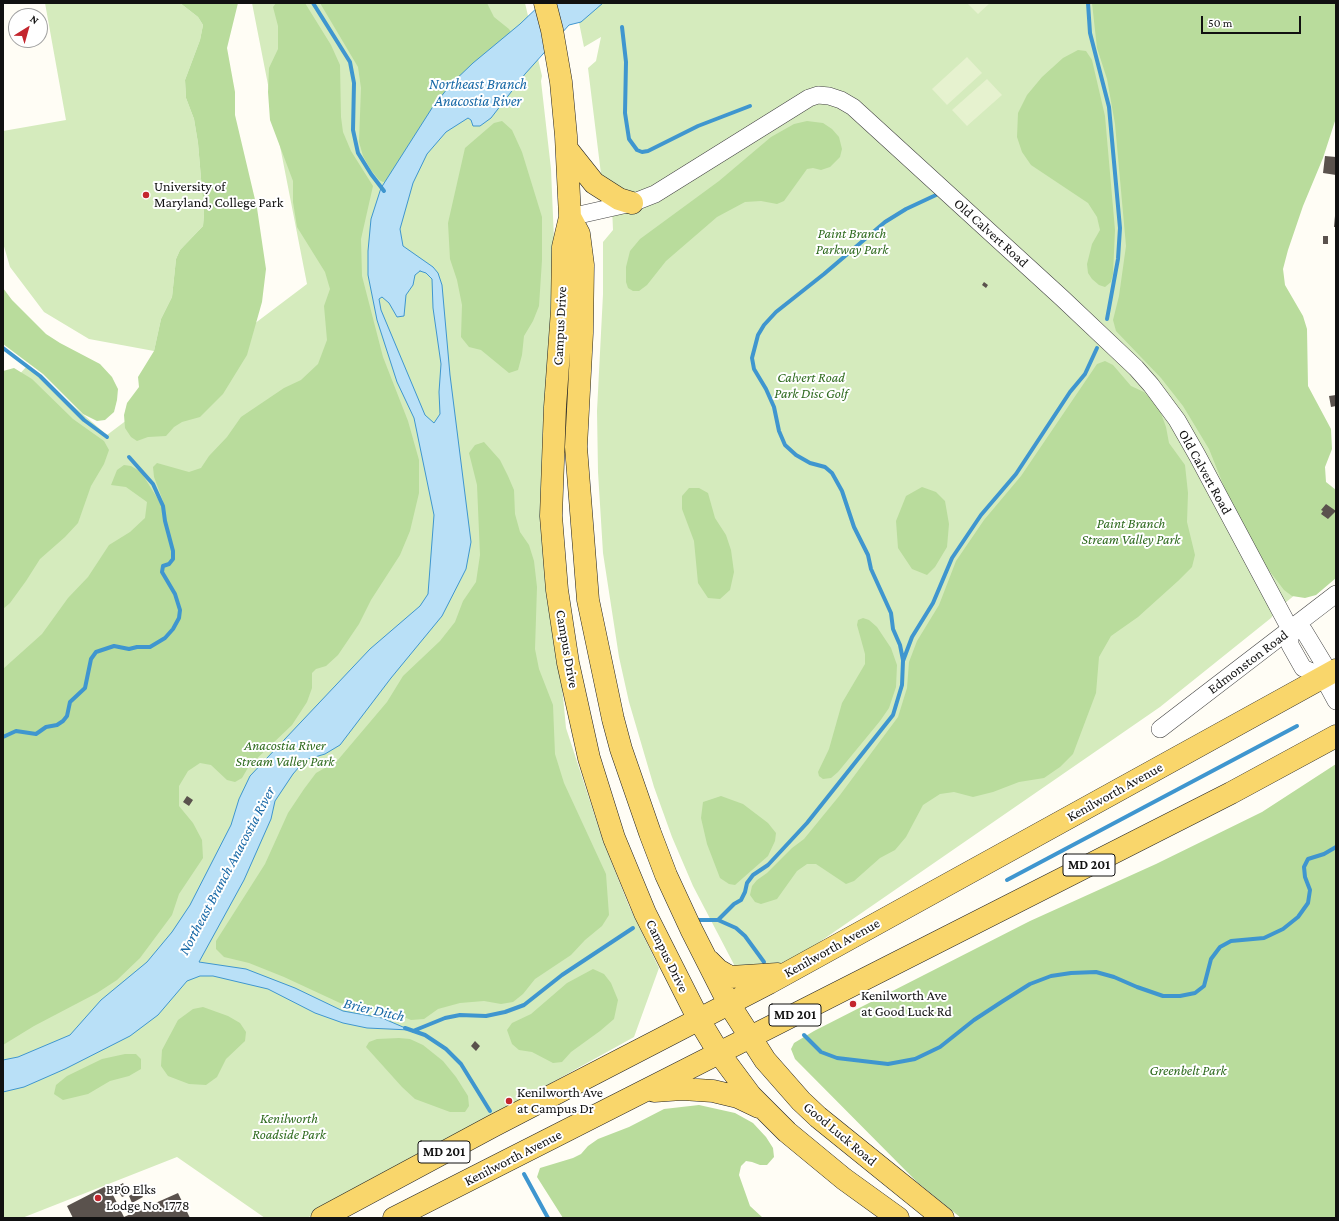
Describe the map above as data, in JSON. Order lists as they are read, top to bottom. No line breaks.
{"streets":{"main road":["Campus Drive","Kenilworth Avenue","MD 201","Good Luck Road"],"street":["Old Calvert Road","Edmonston Road"]},"crossings":[["Old Calvert Road","Campus Drive"],["Old Calvert Road","Edmonston Road"],["Old Calvert Road","Kenilworth Avenue"],["Campus Drive","Kenilworth Avenue"],["Campus Drive","Good Luck Road"],["Kenilworth Avenue","Good Luck Road"]],"water":["Northeast Branch Anacostia River","Brier Ditch"],"parks":["Paint Branch Parkway Park","Calvert Road Park Disc Golf","Paint Branch Stream Valley Park","Anacostia River Stream Valley Park","Greenbelt Park","Kenilworth Roadside Park"],"places":["University of Maryland, College Park","Kenilworth Ave at Good Luck Rd","Kenilworth Ave at Campus Dr","BPO Elks Lodge No. 1778"],"scale_bar":"50 m","north":"top right"}
